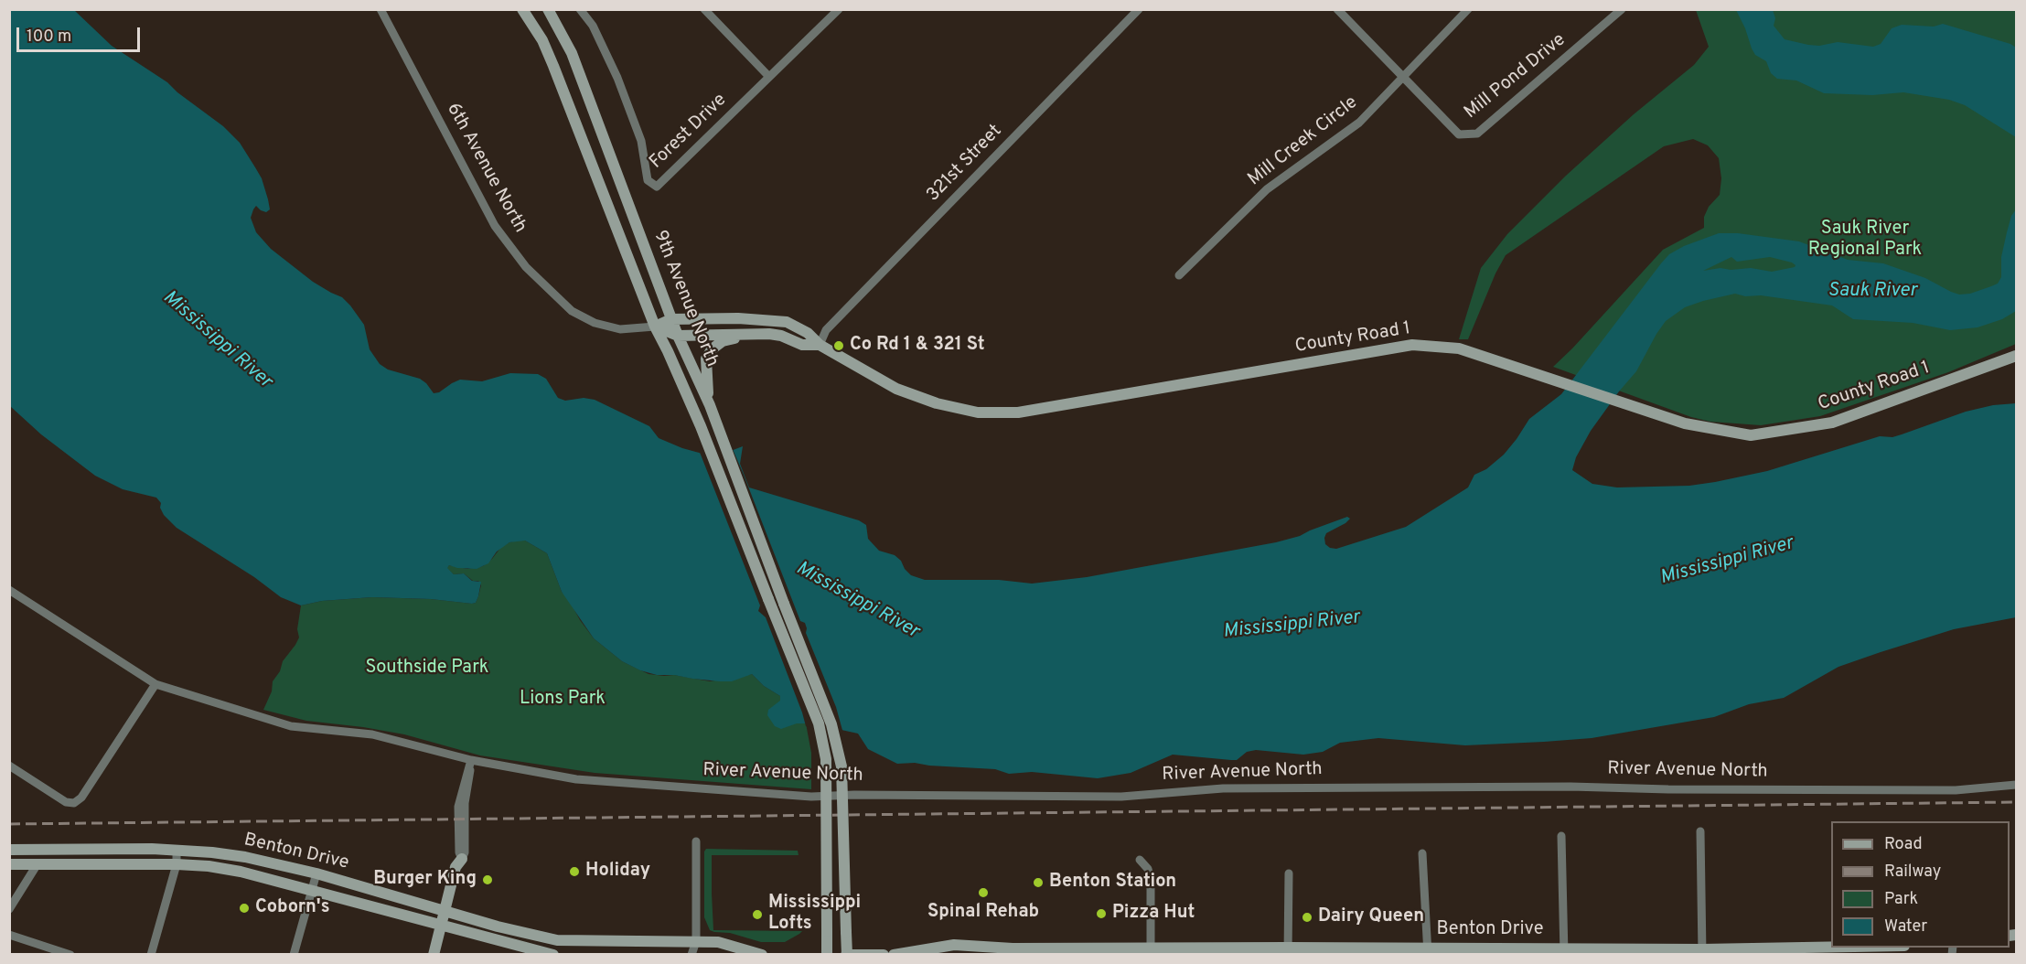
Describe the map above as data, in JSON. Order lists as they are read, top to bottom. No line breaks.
{"streets":{"main road":["9th Avenue North","County Road 1","Benton Drive"],"street":["Mill Pond Drive","Forest Drive","Mill Creek Circle","321st Street","6th Avenue North","River Avenue North"]},"crossings":[["Mill Pond Drive","Mill Creek Circle"],["321st Street","County Road 1"],["6th Avenue North","9th Avenue North"],["9th Avenue North","County Road 1"]],"water":["Sauk River","Mississippi River"],"parks":["Sauk River Regional Park","Southside Park","Lions Park"],"places":["Co Rd 1 & 321 St","Holiday","Burger King","Benton Station","Spinal Rehab","Coborn's","Pizza Hut","Mississippi Lofts","Dairy Queen"],"legend":["Road","Railway","Park","Water"],"scale_bar":"100 m"}
